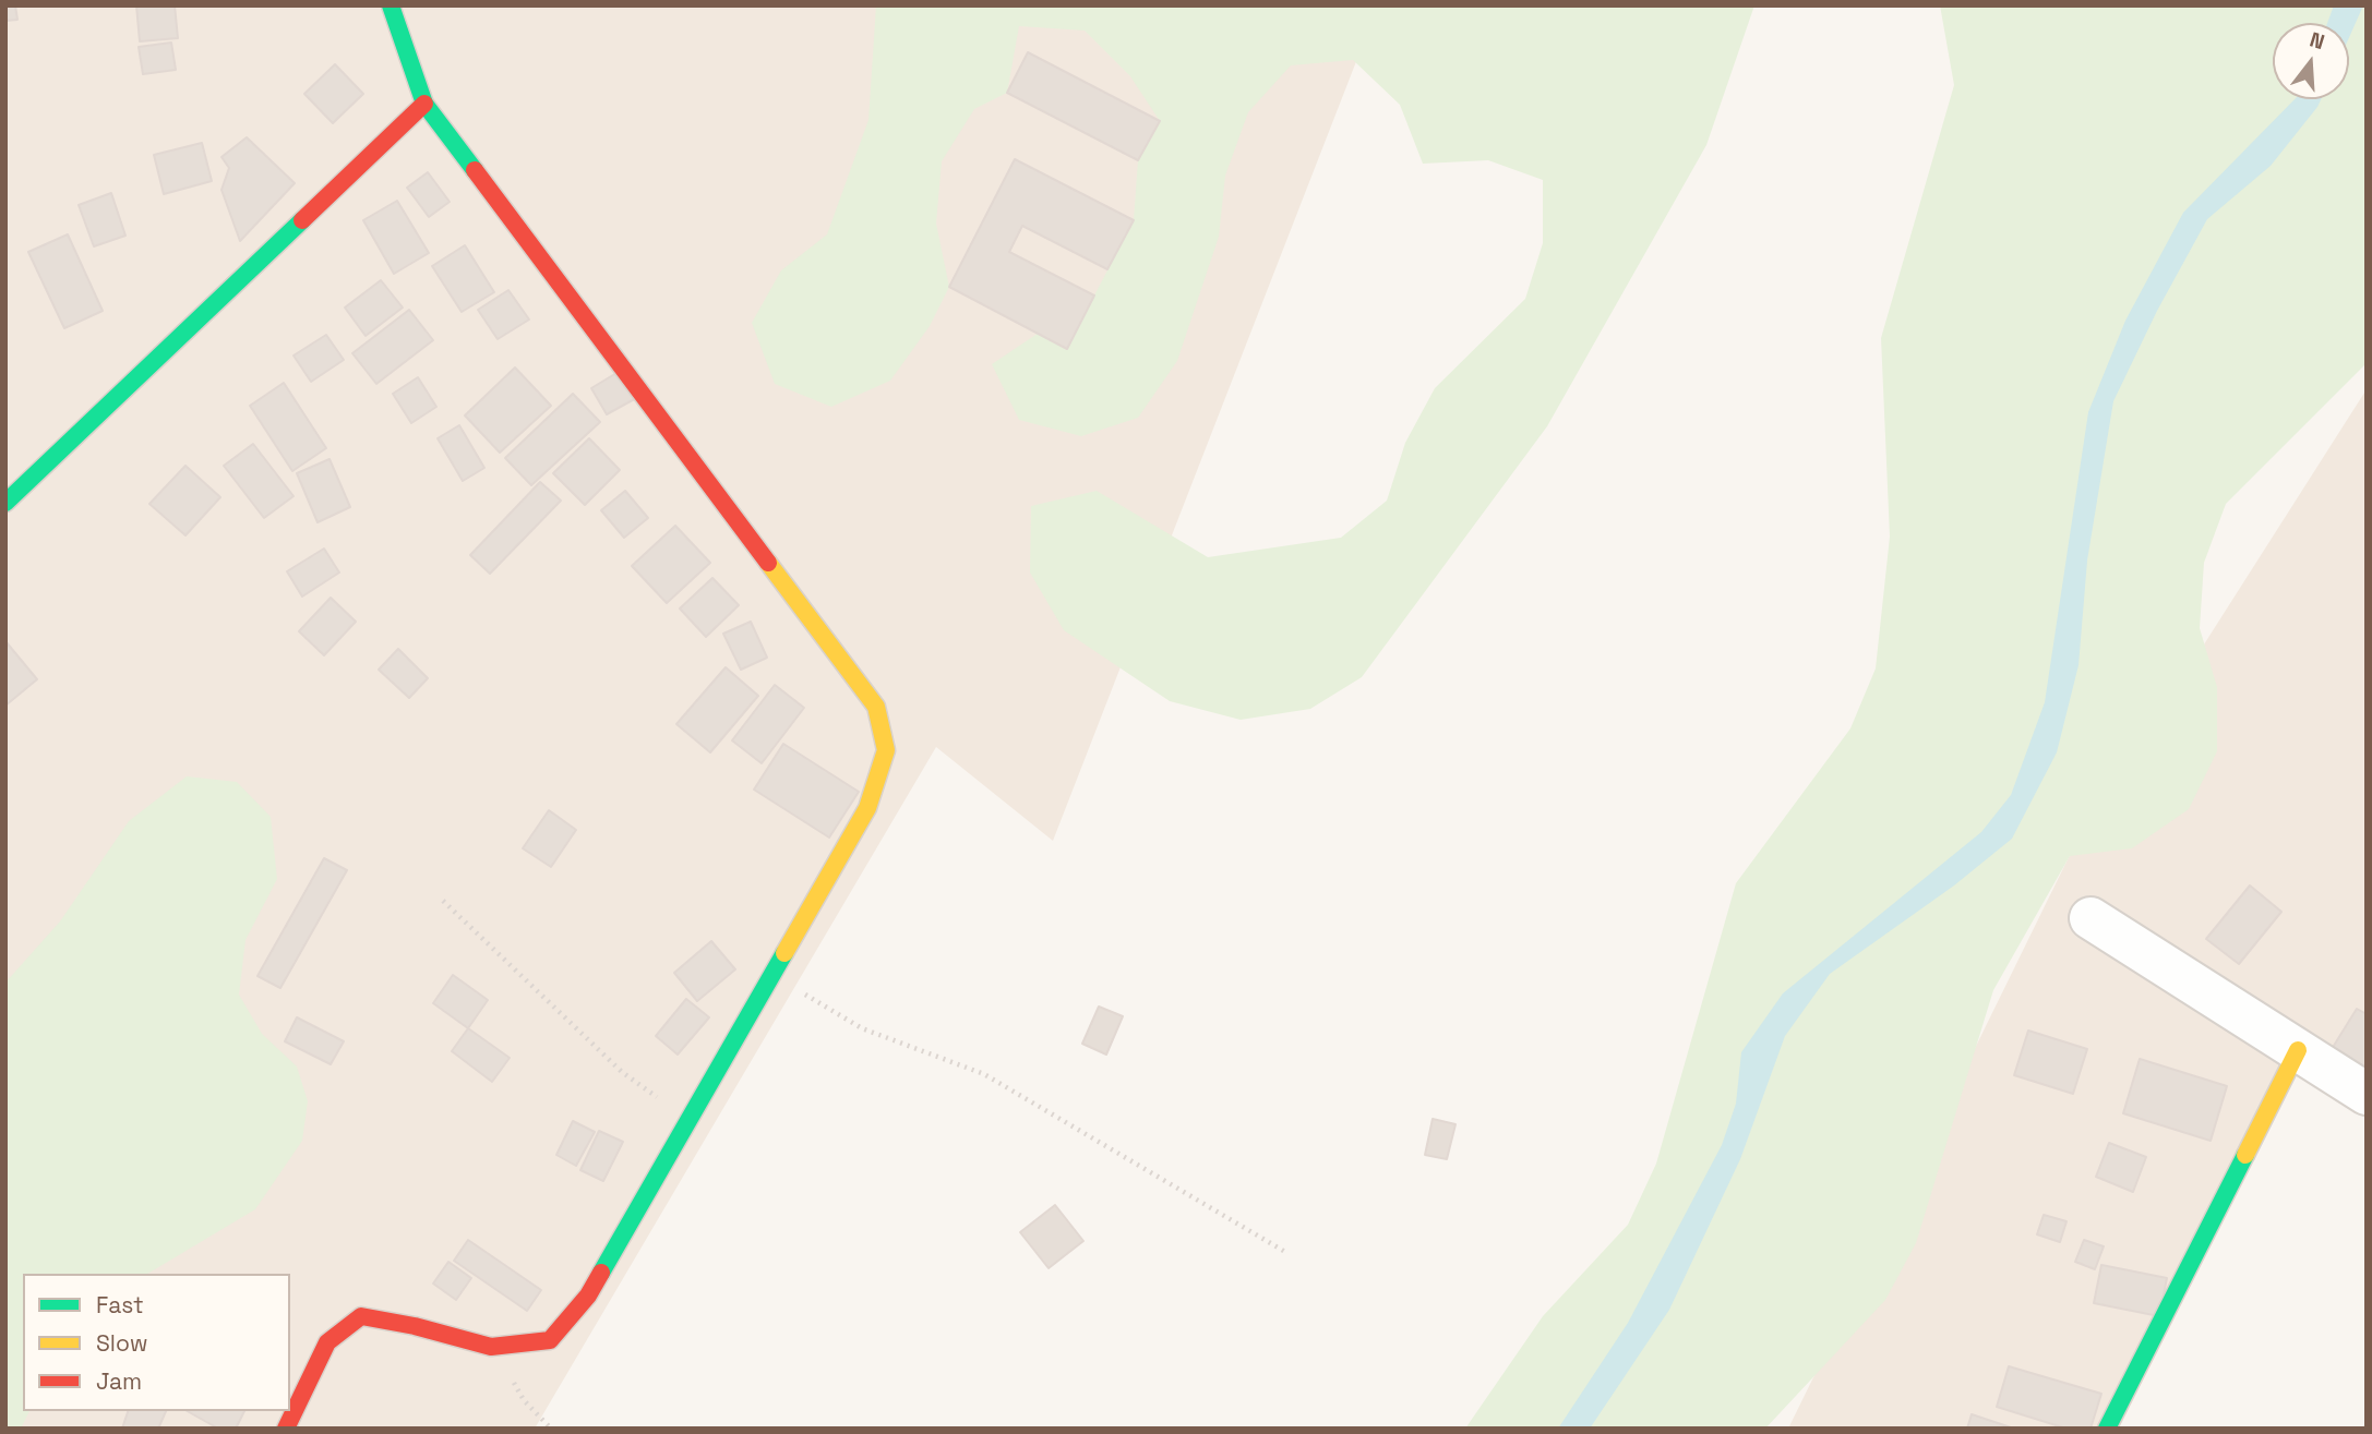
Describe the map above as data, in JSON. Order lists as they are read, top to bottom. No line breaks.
{"legend":["Fast","Slow","Jam"],"north":"top"}
